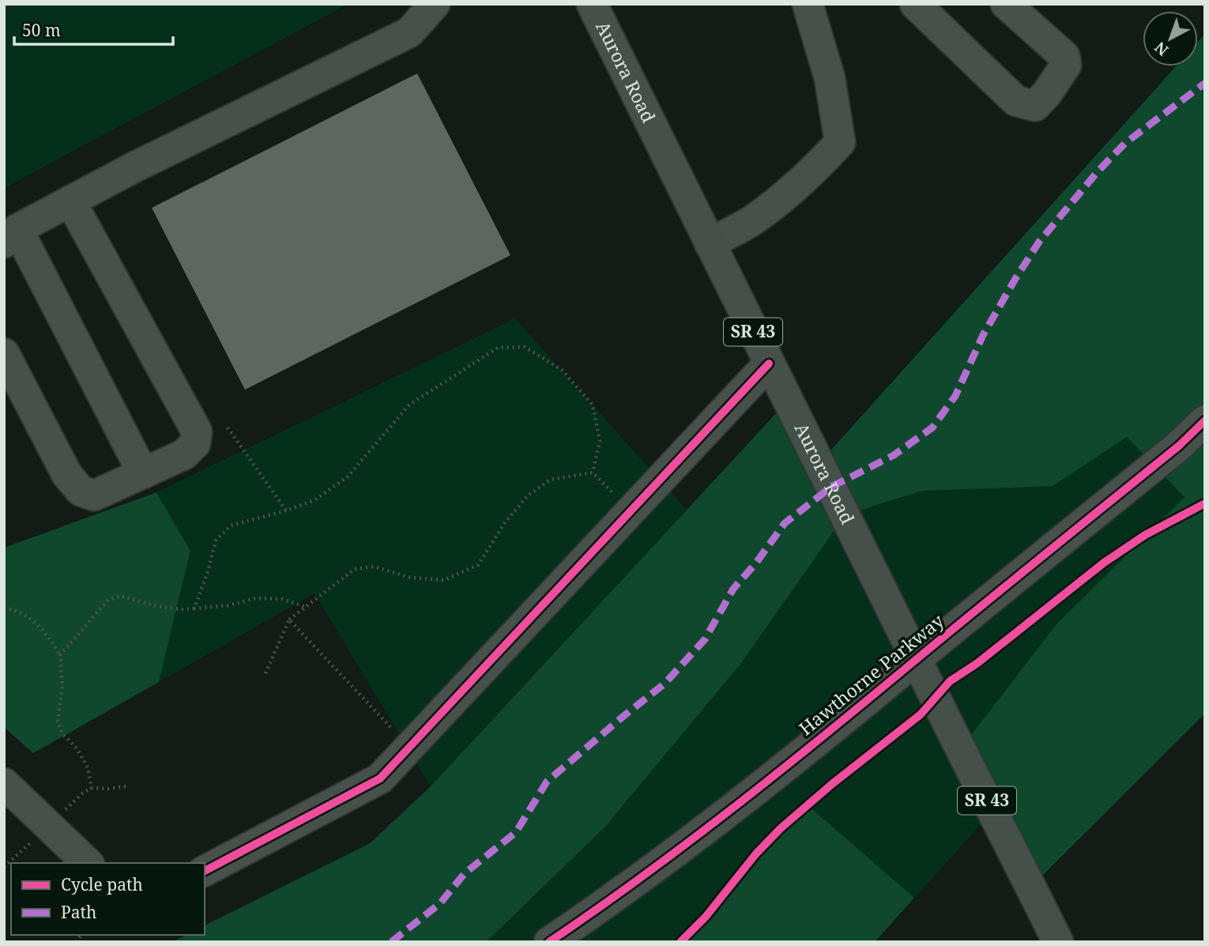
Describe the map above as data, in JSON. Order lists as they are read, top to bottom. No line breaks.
{"streets":{"main road":["Aurora Road","SR 43"],"street":["Hawthorne Parkway"]},"crossings":[["Aurora Road","Hawthorne Parkway"]],"legend":["Cycle path","Path"],"scale_bar":"50 m","north":"bottom left"}
